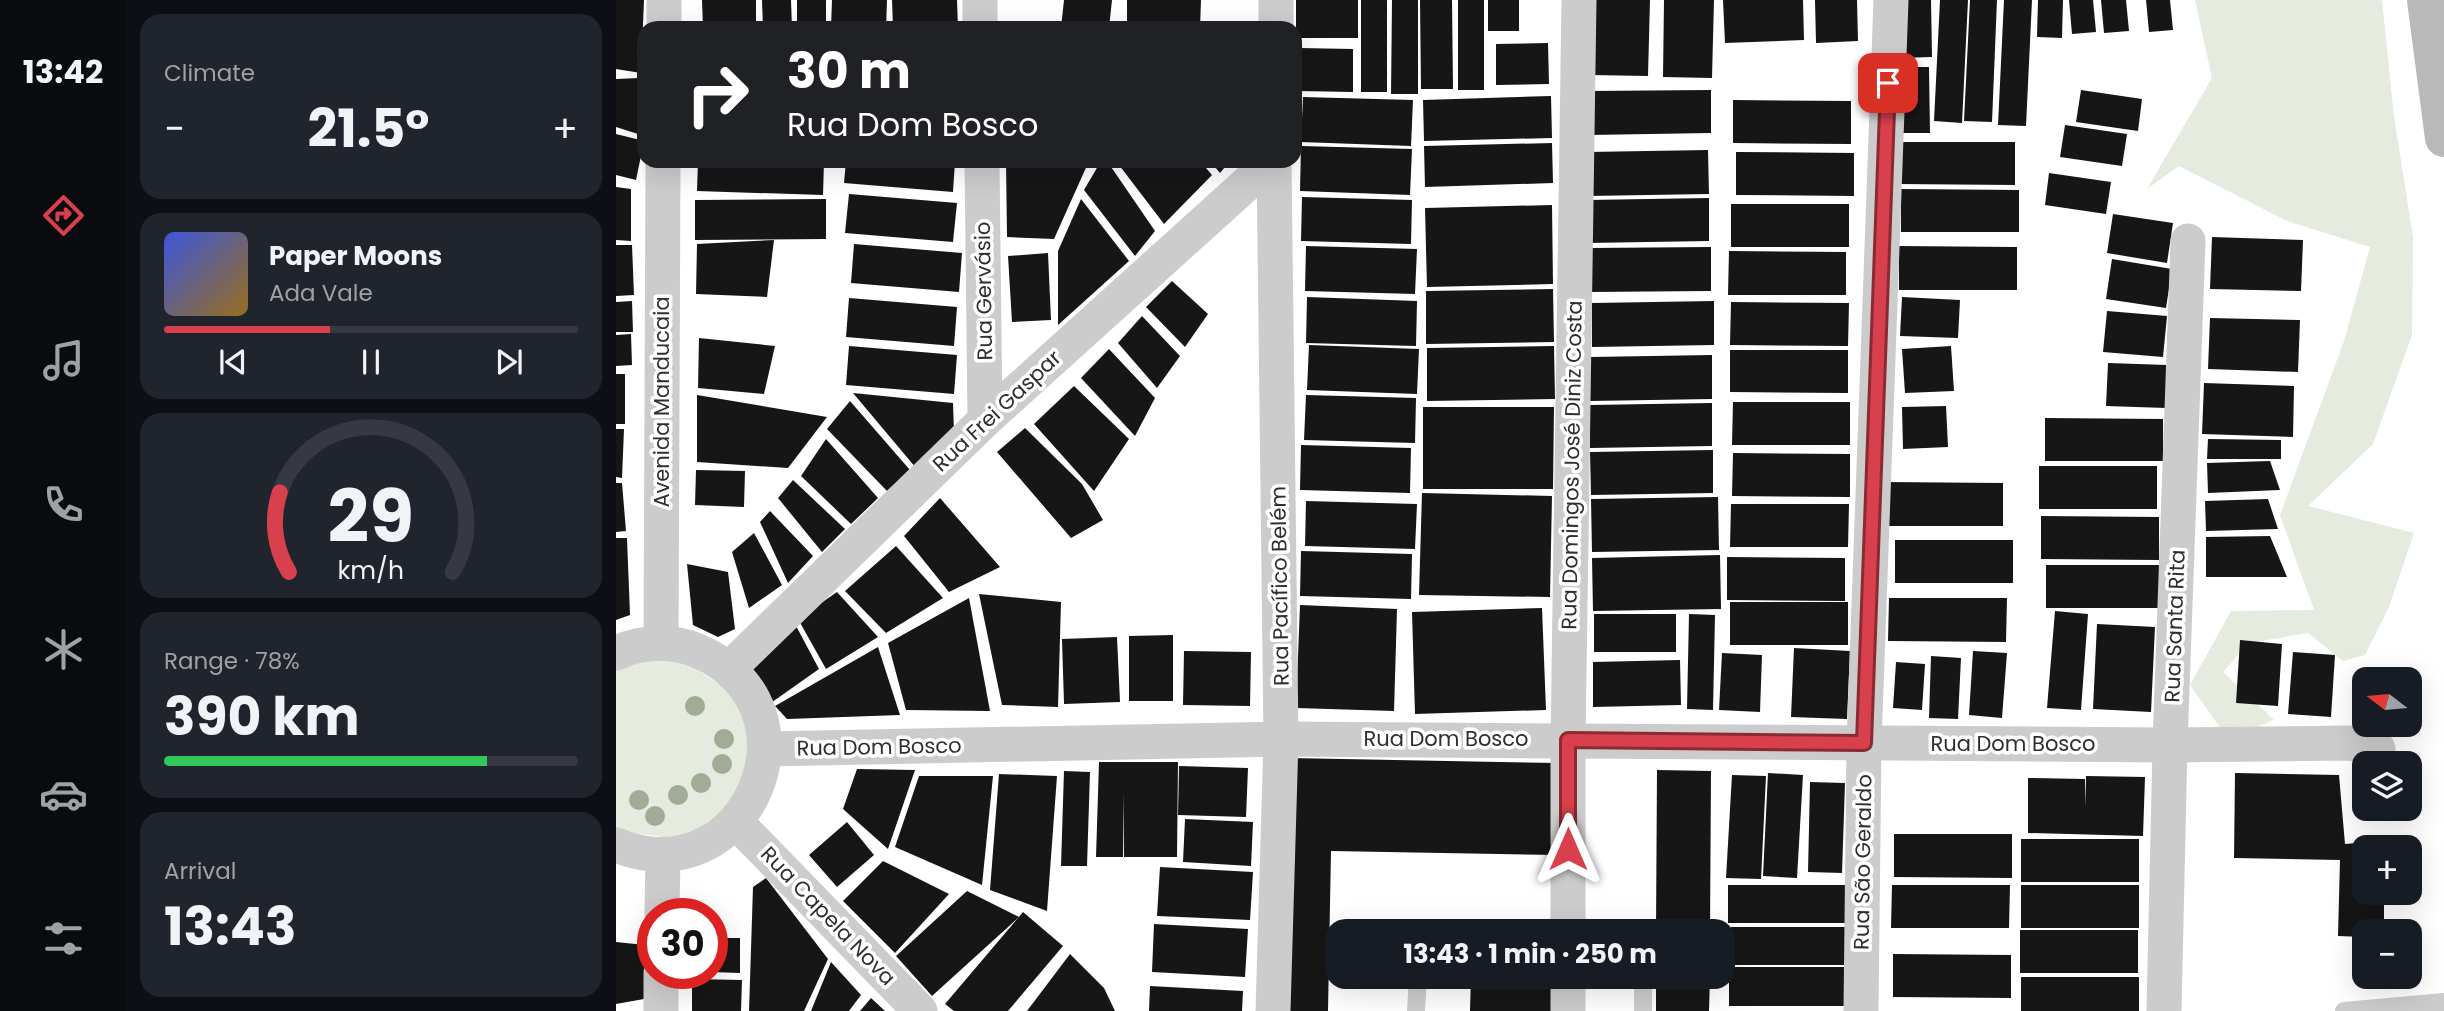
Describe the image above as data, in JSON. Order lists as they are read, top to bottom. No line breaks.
{"streets":{"street":["Rua Gervásio","Avenida Manducaia","Rua Frei Gaspar","Rua Domingos José Diniz Costa","Rua Pacífico Belém","Rua Santa Rita","Rua Dom Bosco","Rua São Geraldo","Rua Capela Nova"]},"crossings":[["Rua Gervásio","Rua Frei Gaspar"],["Rua Domingos José Diniz Costa","Rua Dom Bosco"],["Rua Pacífico Belém","Rua Dom Bosco"],["Rua Santa Rita","Rua Dom Bosco"],["Rua Dom Bosco","Rua São Geraldo"]],"north":"left","page":{"tabs":"13:42","tile":["Climate",["Range · 78%","390 km"],["Arrival","13:43"]],"turn":["30 m","Rua Dom Bosco"],"heat":["−","21.5°","+"],"song":["Paper Moons","Ada Vale"],"map_buttons":["+","−"],"limit":"30","trip":"13:43 · 1 min · 250 m","gauge":["29","km/h"]}}
